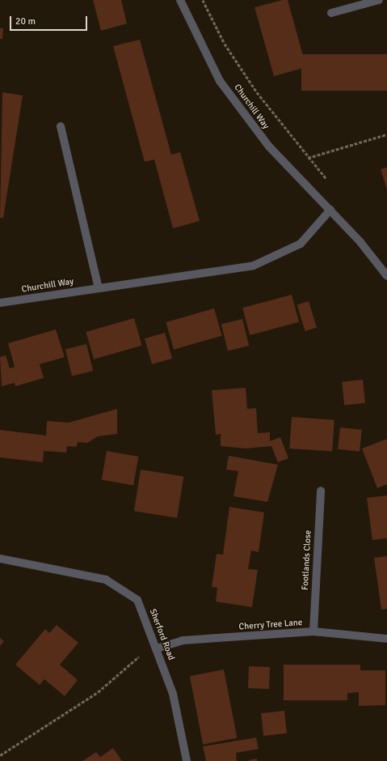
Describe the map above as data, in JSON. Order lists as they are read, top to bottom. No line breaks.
{"streets":{"street":["Churchill Way","Footlands Close","Cherry Tree Lane","Sherford Road"]},"crossings":[["Footlands Close","Cherry Tree Lane"],["Cherry Tree Lane","Sherford Road"]],"scale_bar":"20 m"}
